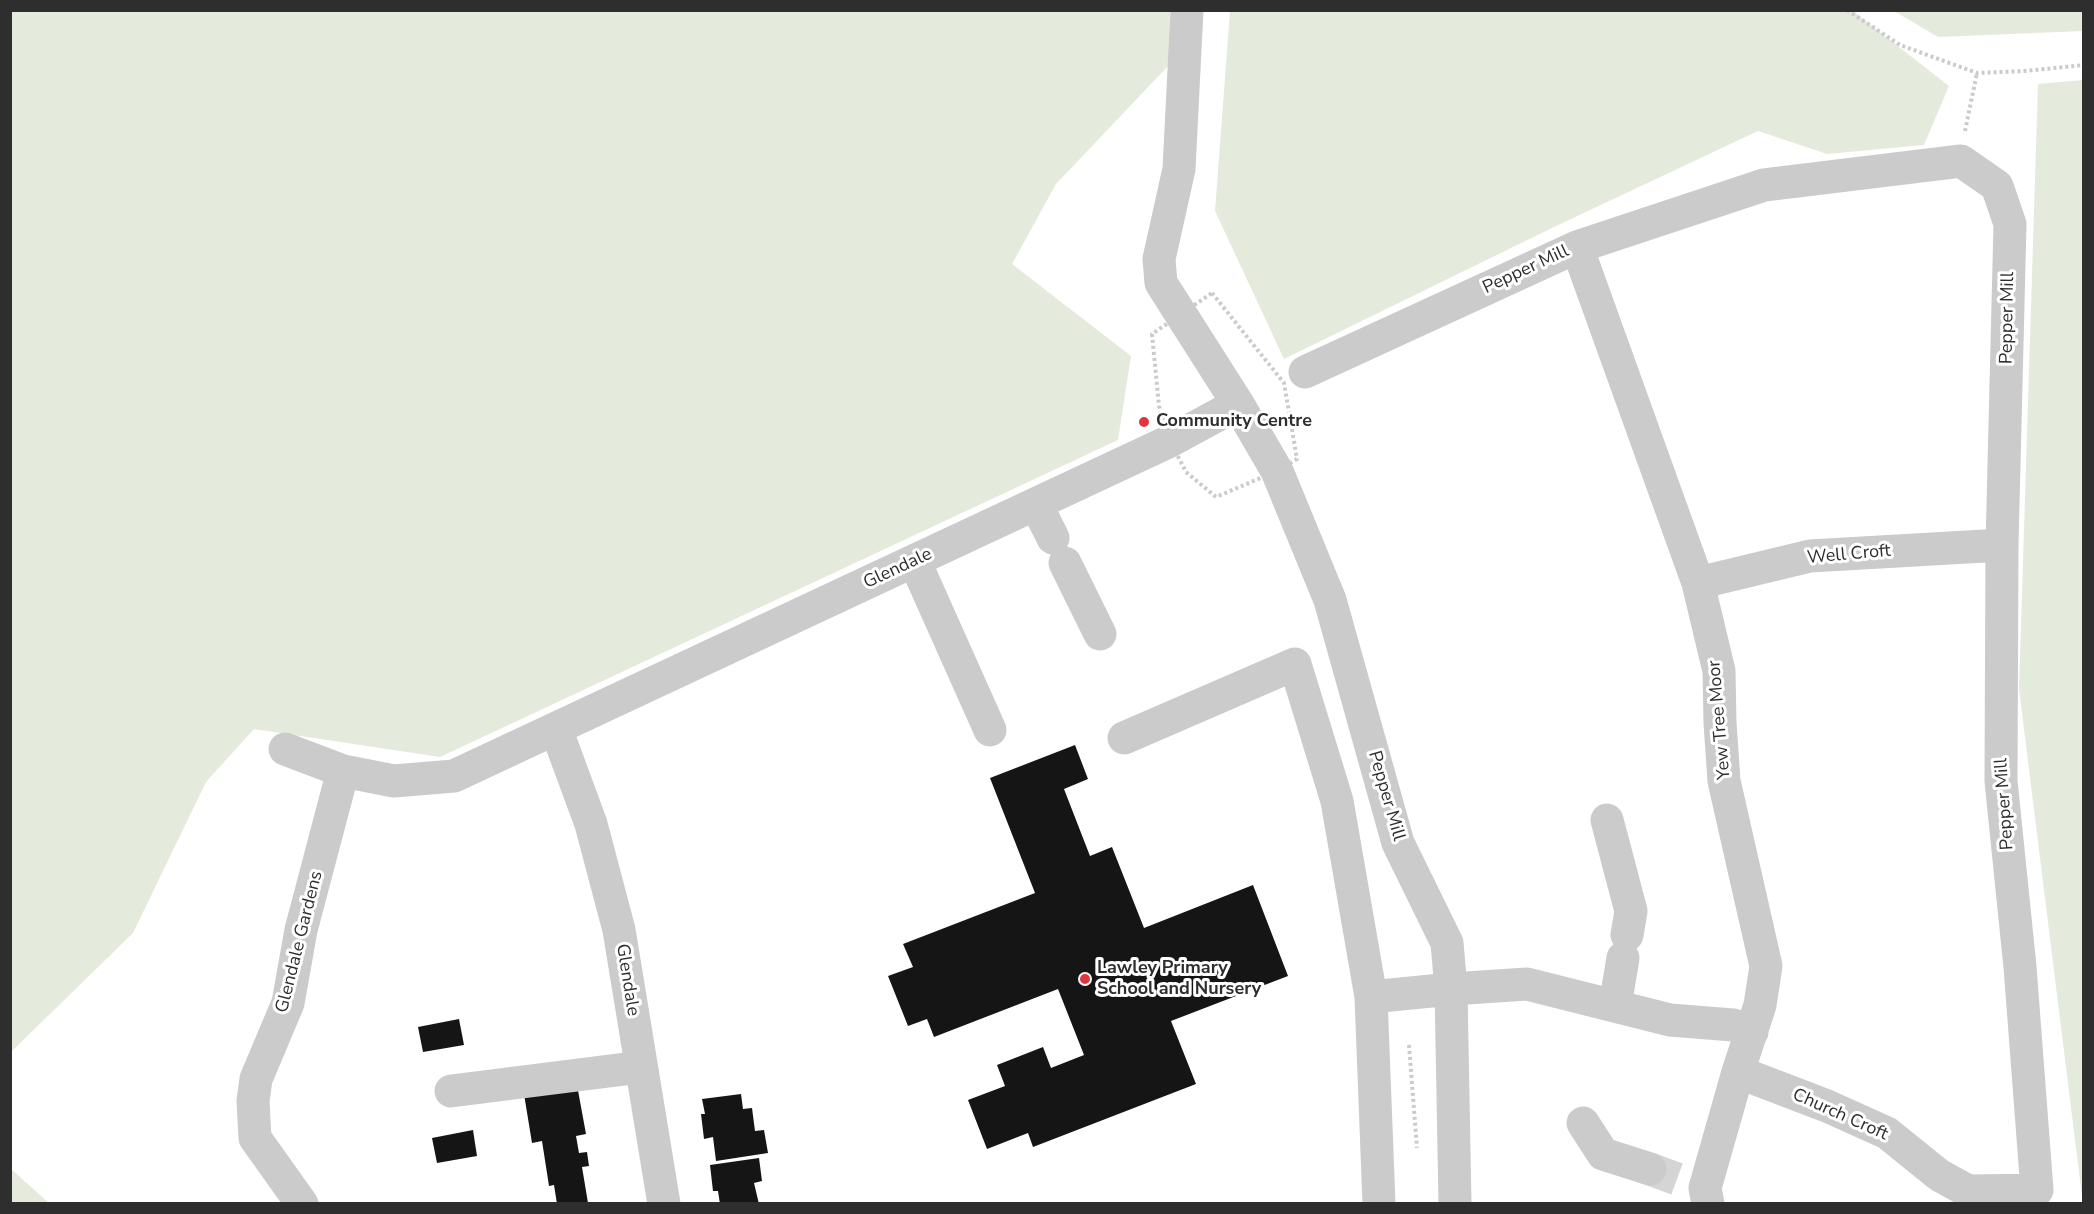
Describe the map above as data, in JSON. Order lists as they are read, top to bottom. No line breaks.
{"streets":{"street":["Pepper Mill","Well Croft","Glendale","Yew Tree Moor","Glendale Gardens","Church Croft"]},"crossings":[["Pepper Mill","Well Croft"],["Pepper Mill","Glendale"],["Pepper Mill","Yew Tree Moor"],["Pepper Mill","Church Croft"],["Well Croft","Yew Tree Moor"],["Glendale","Glendale Gardens"],["Yew Tree Moor","Church Croft"]],"places":["Community Centre","Lawley Primary School and Nursery"]}
